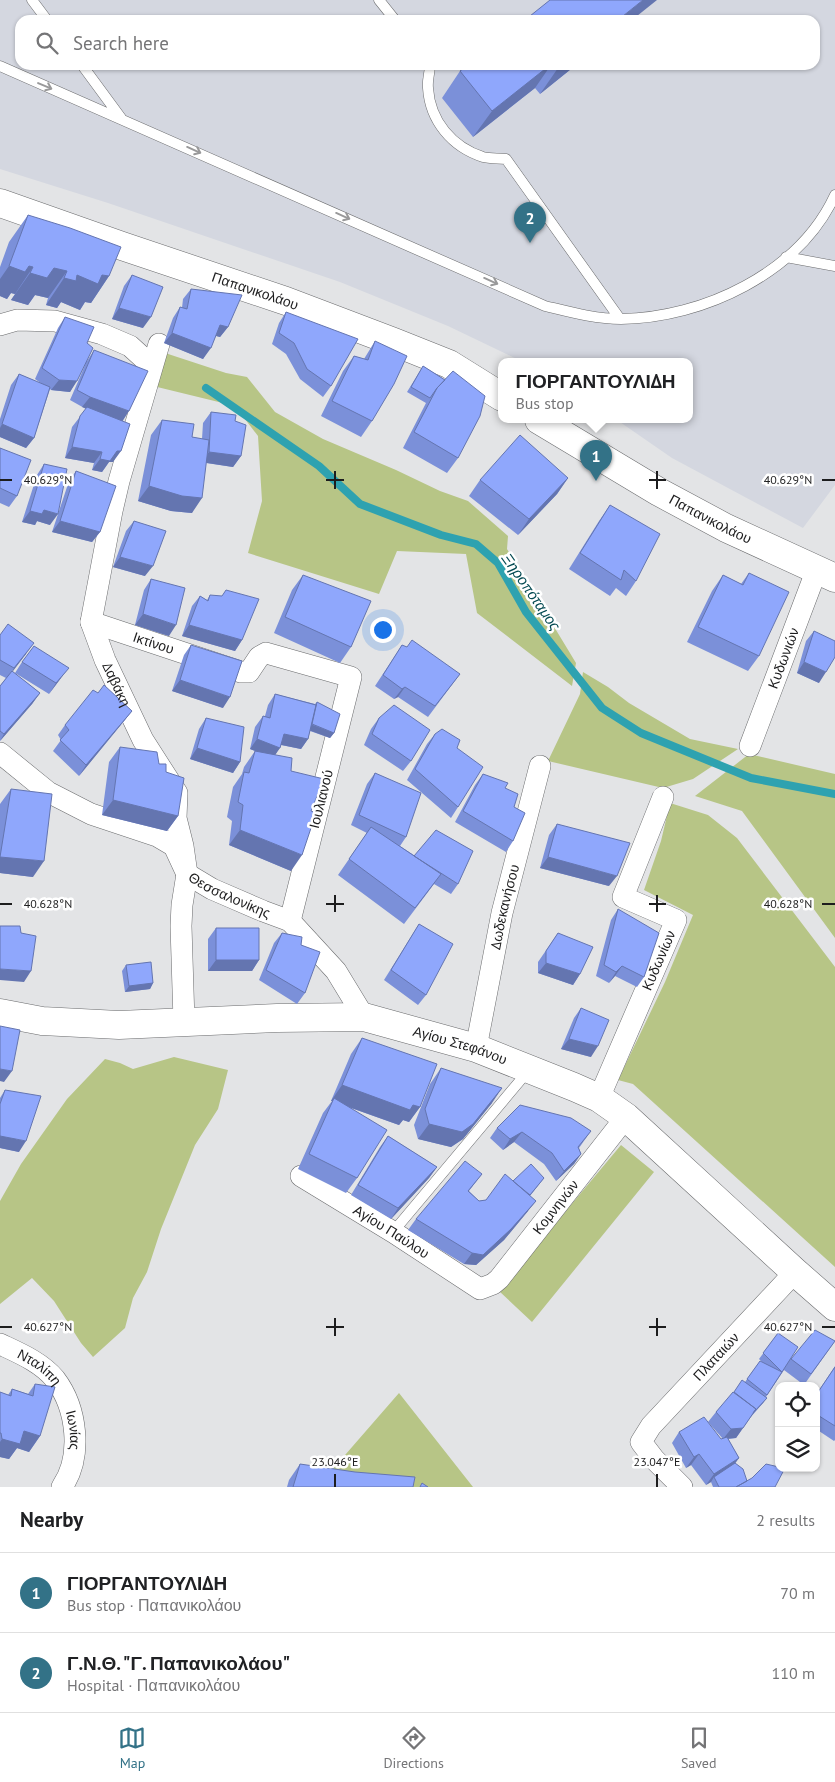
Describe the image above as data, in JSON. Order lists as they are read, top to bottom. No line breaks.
{"streets":{"street":["Παπανικολάου","Ικτίνου","Κυδωνιών","Δαβάκη","Ιουλιανού","Θεσσαλονίκης","Δωδεκανήσου","Κυδωνίων","Αγίου Στεφάνου","Κομνηνών","Αγίου Παύλου","Πλαταιών","Νταλίπη","Ιωνίας"]},"crossings":[["Παπανικολάου","Κυδωνιών"],["Ικτίνου","Δαβάκη"],["Ικτίνου","Ιουλιανού"],["Δαβάκη","Θεσσαλονίκης"],["Δαβάκη","Αγίου Στεφάνου"],["Ιουλιανού","Θεσσαλονίκης"],["Θεσσαλονίκης","Αγίου Στεφάνου"],["Δωδεκανήσου","Αγίου Στεφάνου"],["Κυδωνίων","Αγίου Στεφάνου"],["Αγίου Στεφάνου","Κομνηνών"],["Αγίου Στεφάνου","Πλαταιών"],["Κομνηνών","Αγίου Παύλου"],["Νταλίπη","Ιωνίας"]],"water":["Ξηροπόταμος"],"page":{"search":"Search here","pins":["2","1"],"popup":["ΓΙΟΡΓΑΝΤΟΥΛΙΔΗ","Bus stop"],"heading":["Nearby","2 results"],"list":[{"mark":"1","name":"ΓΙΟΡΓΑΝΤΟΥΛΙΔΗ","note":"Bus stop · Παπανικολάου","value":"70 m"},{"mark":"2","name":"Γ.Ν.Θ. \"Γ. Παπανικολάου\"","note":"Hospital · Παπανικολάου","value":"110 m"}],"nav":["Map","Directions","Saved"]},"coordinates":["40.629°N","40.628°N","40.627°N","23.046°E","23.047°E"]}
